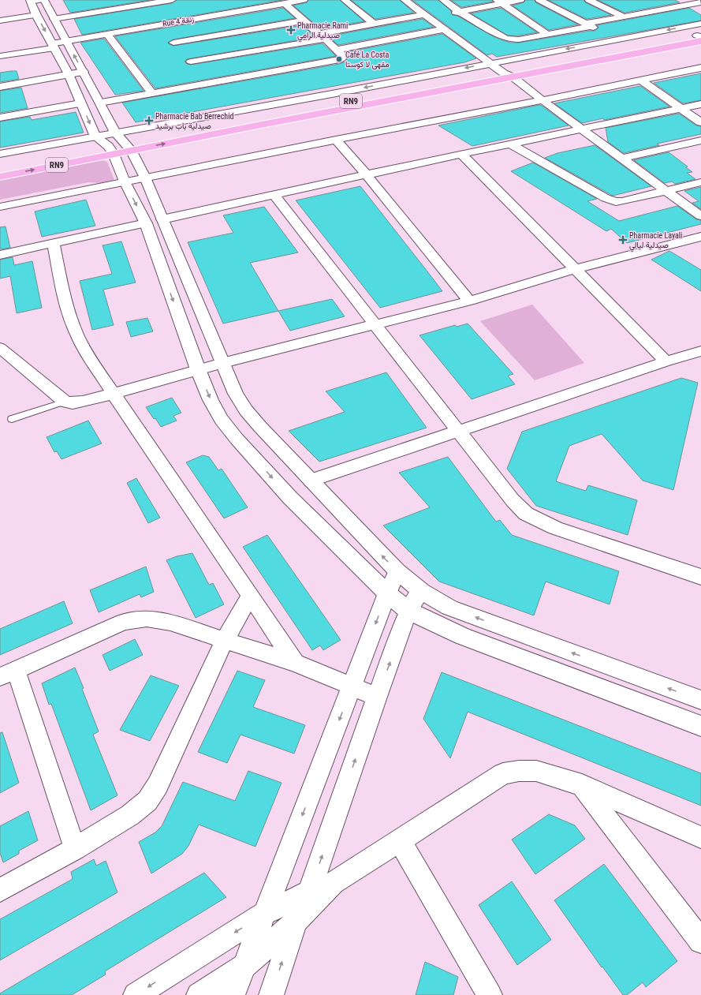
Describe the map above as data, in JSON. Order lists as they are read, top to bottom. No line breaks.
{"streets":{"highway":["RN9"],"street":["Rue 4 زنقة"]},"places":{"health":["Pharmacie Rami صيدلية الرامي","Pharmacie Bab Berrechid صيدلية باب برشيد","Pharmacie Layali صيدلية ليالي"],"other":["Café La Costa مقهى لا كوستا"]}}
